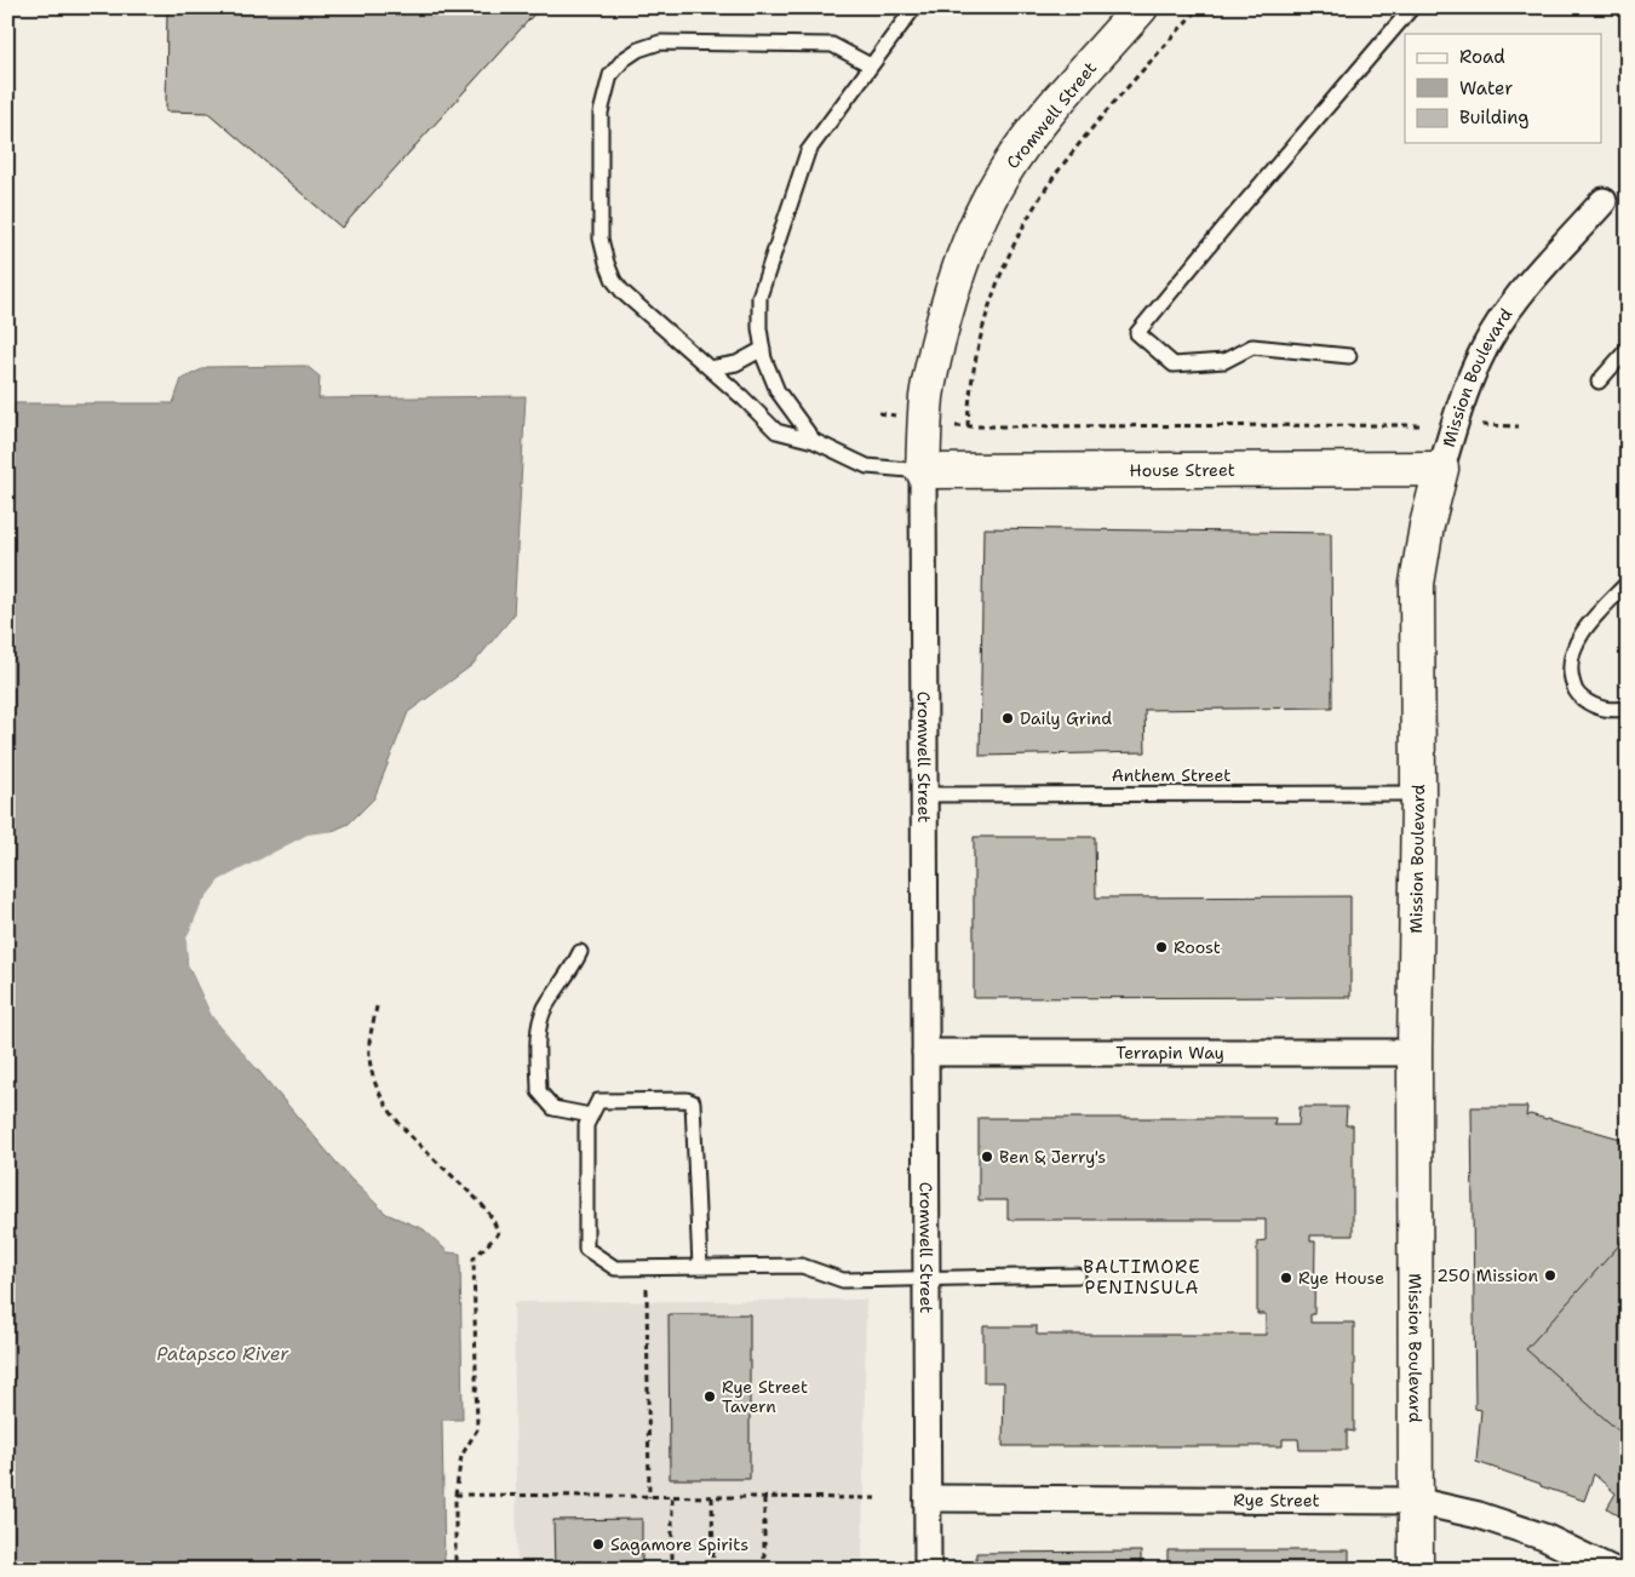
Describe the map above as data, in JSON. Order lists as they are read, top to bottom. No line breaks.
{"streets":{"street":["Cromwell Street","Mission Boulevard","House Street","Terrapin Way","Rye Street"],"lane":["Anthem Street"]},"crossings":[["Cromwell Street","House Street"],["Cromwell Street","Anthem Street"],["Cromwell Street","Terrapin Way"],["Cromwell Street","Rye Street"],["Mission Boulevard","House Street"],["Mission Boulevard","Anthem Street"],["Mission Boulevard","Terrapin Way"],["Mission Boulevard","Rye Street"]],"districts":["BALTIMORE PENINSULA"],"water":["Patapsco River"],"places":["Daily Grind","Roost","Ben & Jerry's","250 Mission","Rye House","Rye Street Tavern","Sagamore Spirits"],"legend":["Road","Water","Building"]}
